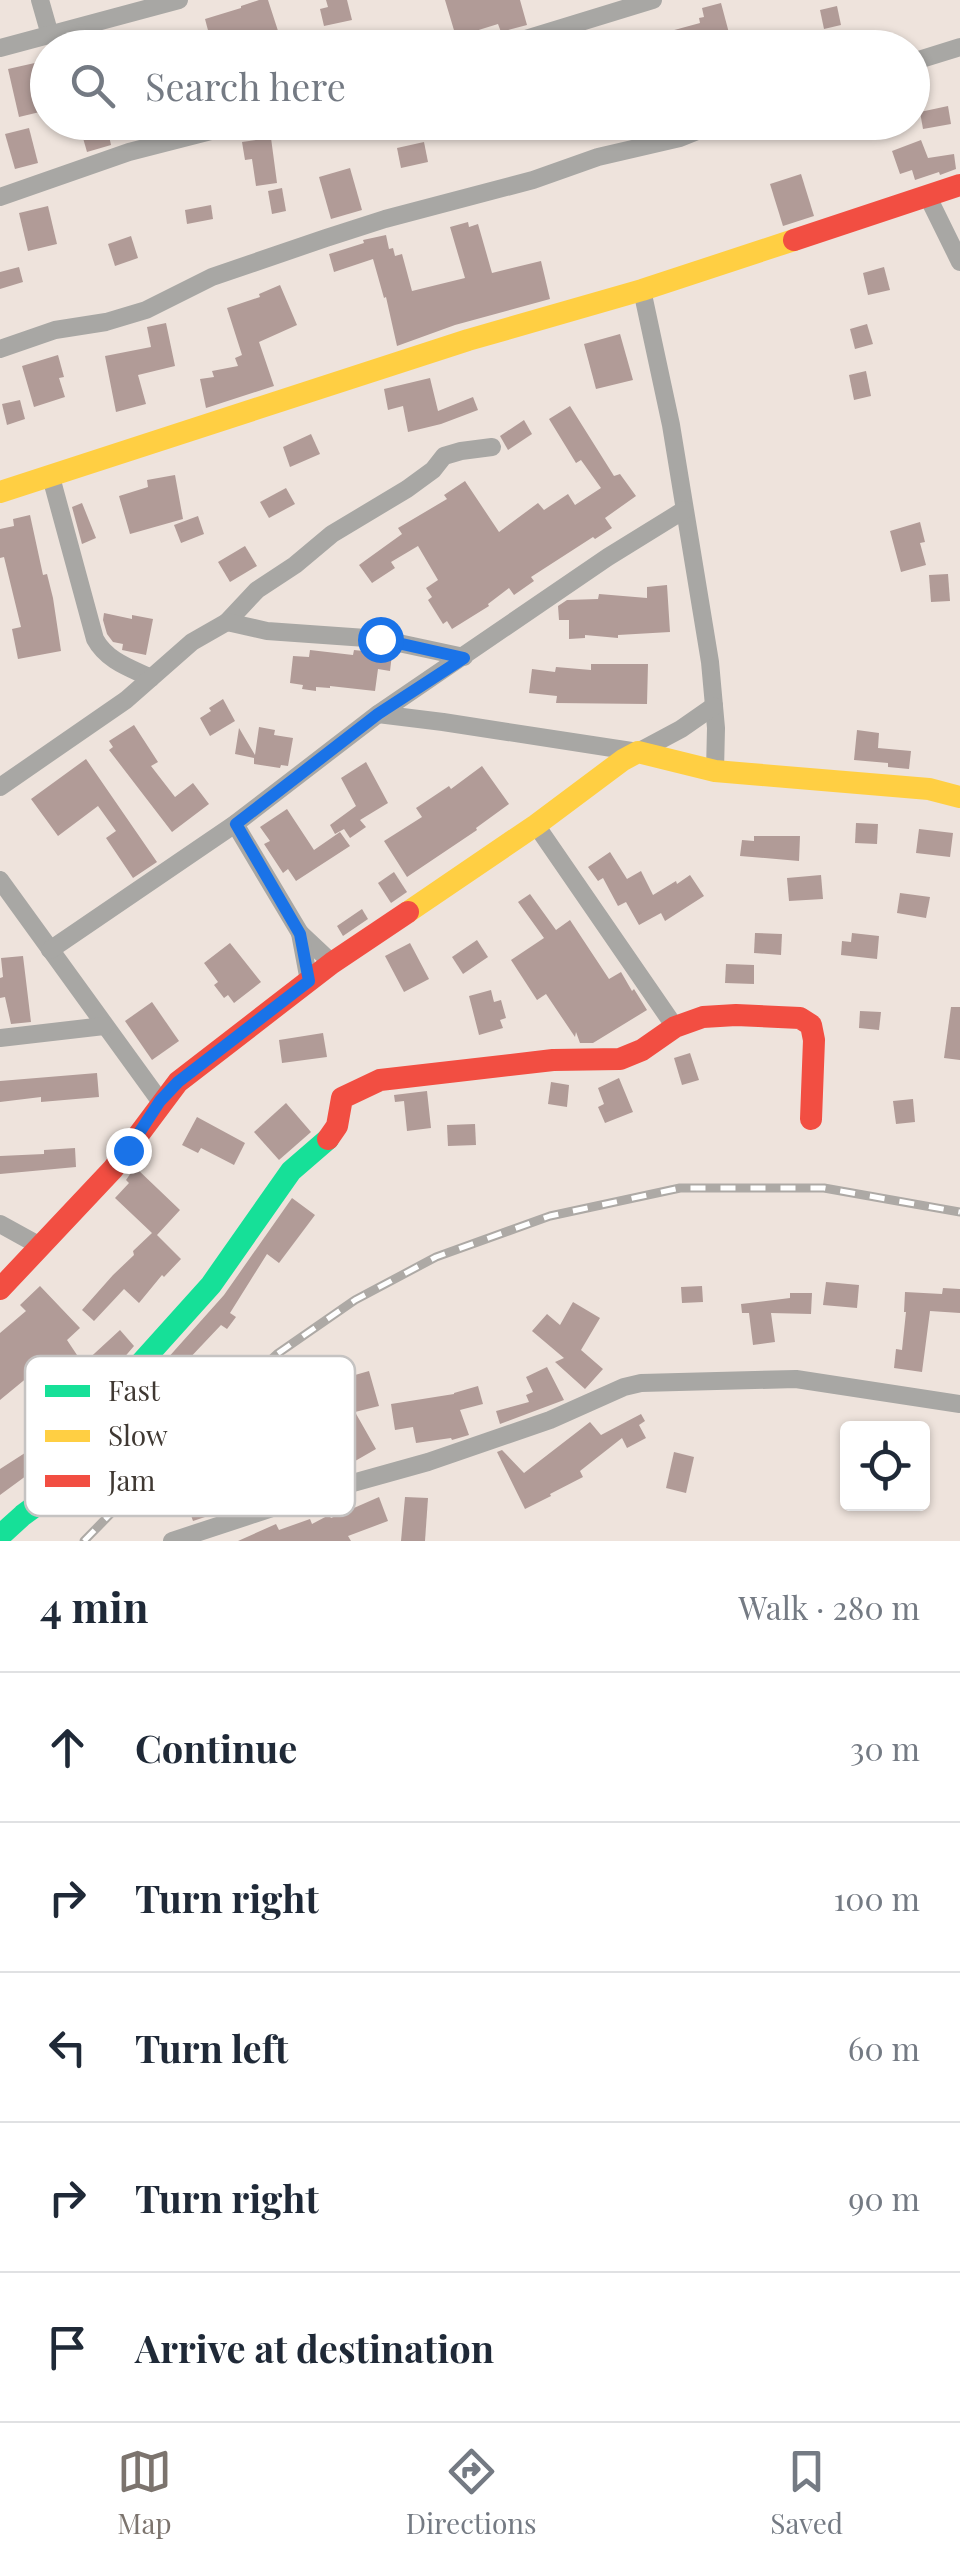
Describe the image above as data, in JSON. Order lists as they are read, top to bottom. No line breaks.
{"legend":["Fast","Slow","Jam"],"page":{"search":"Search here","heading":["4 min","Walk · 280 m"],"list":[["Continue","30 m"],["Turn right","100 m"],["Turn left","60 m"],["Turn right","90 m"],"Arrive at destination"],"nav":["Map","Directions","Saved"]}}
